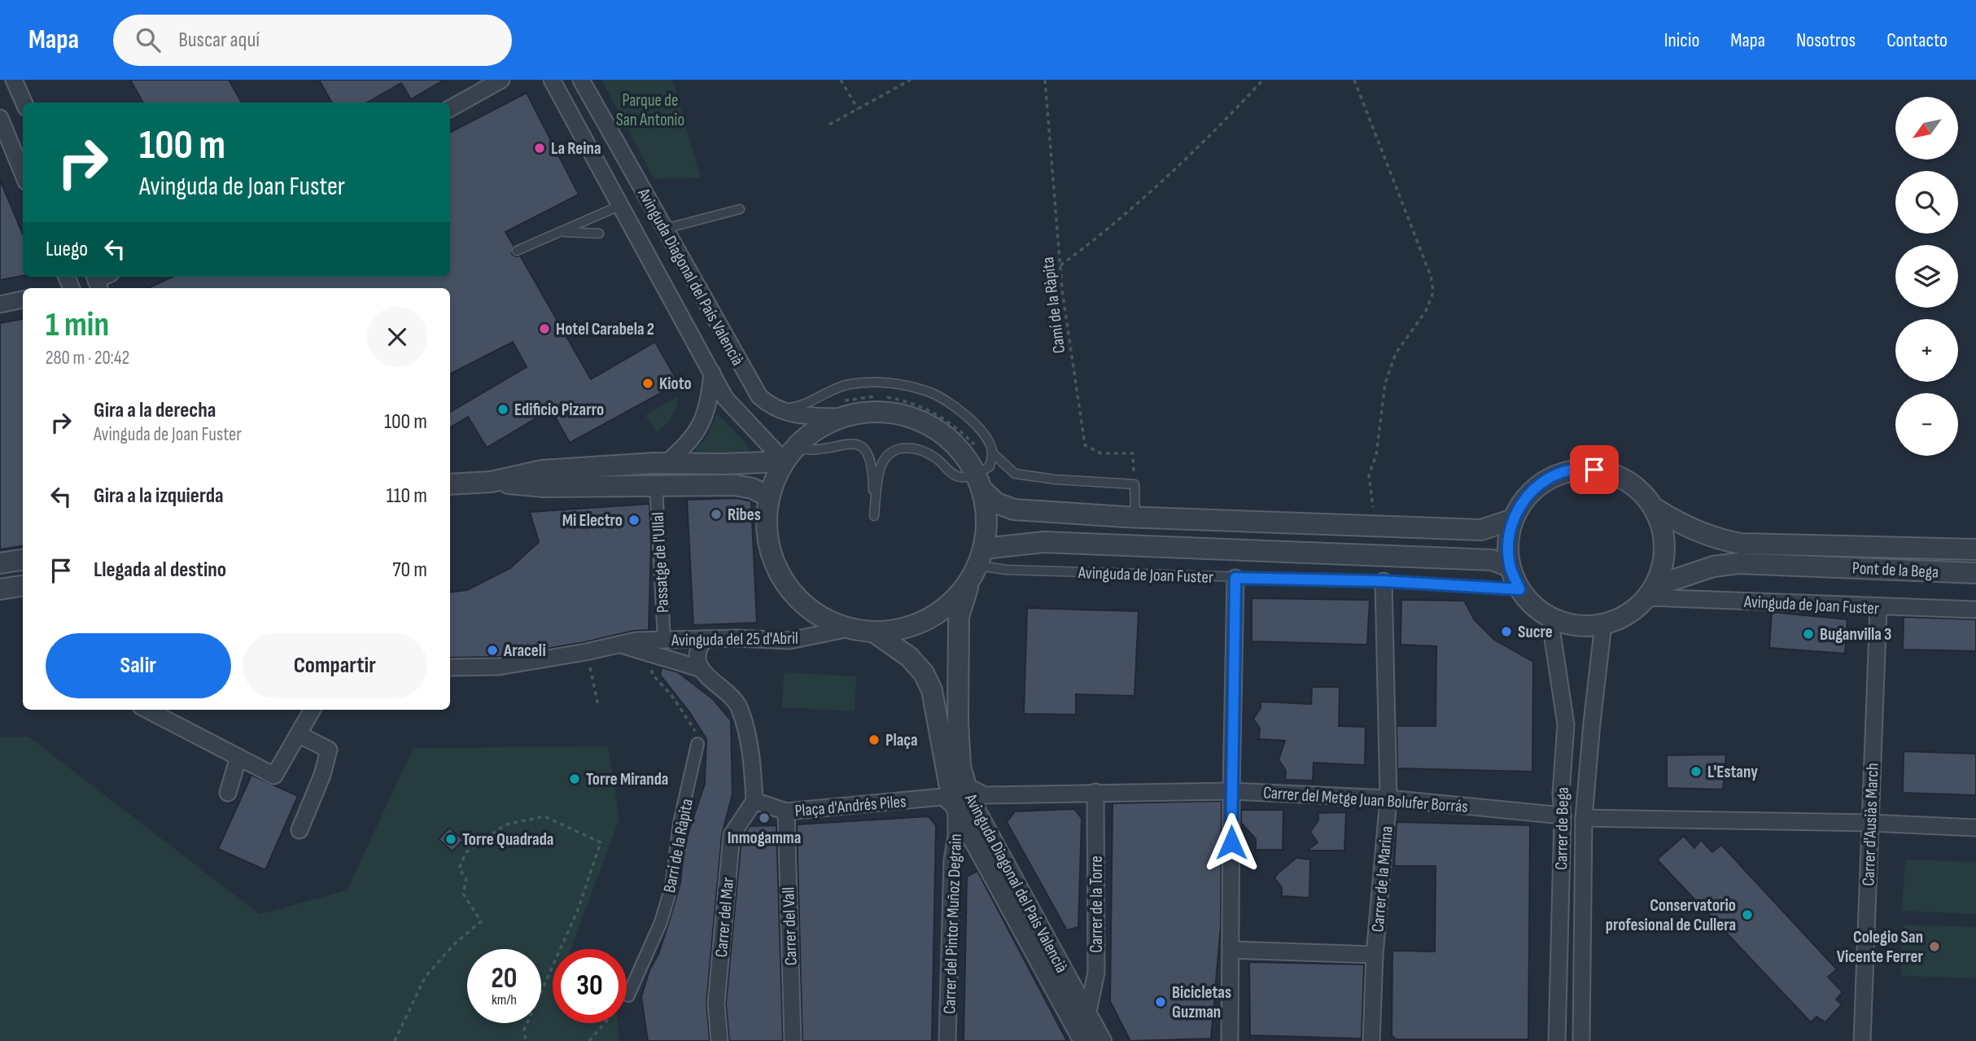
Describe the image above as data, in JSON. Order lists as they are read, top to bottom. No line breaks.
{"streets":{"street":["Avinguda Diagonal del País Valencià","Passatge de l'Ullal","Pont de la Bega","Avinguda de Joan Fuster","Avinguda del 25 d'Abril","Carrer del Metge Juan Bolufer Borrás","Plaça d'Andrés Piles","Carrer d'Ausiàs March","Carrer de Bega","Barri de la Ràpita","Carrer de la Marina","Carrer de la Torre","Carrer del Mar","Carrer del Pintor Muñoz Degrain","Carrer del Vall"],"path":["Camí de la Ràpita"]},"crossings":[["Avinguda Diagonal del País Valencià","Avinguda de Joan Fuster"],["Avinguda Diagonal del País Valencià","Carrer del Metge Juan Bolufer Borrás"],["Avinguda Diagonal del País Valencià","Plaça d'Andrés Piles"],["Avinguda Diagonal del País Valencià","Carrer de la Torre"],["Avinguda Diagonal del País Valencià","Carrer del Pintor Muñoz Degrain"],["Passatge de l'Ullal","Avinguda del 25 d'Abril"],["Pont de la Bega","Avinguda de Joan Fuster"],["Pont de la Bega","Carrer de Bega"],["Avinguda de Joan Fuster","Carrer d'Ausiàs March"],["Avinguda de Joan Fuster","Carrer de Bega"],["Avinguda de Joan Fuster","Carrer de la Marina"],["Carrer del Metge Juan Bolufer Borrás","Carrer de Bega"],["Carrer del Metge Juan Bolufer Borrás","Carrer de la Marina"],["Carrer del Metge Juan Bolufer Borrás","Carrer de la Torre"],["Plaça d'Andrés Piles","Carrer del Mar"],["Plaça d'Andrés Piles","Carrer del Pintor Muñoz Degrain"],["Plaça d'Andrés Piles","Carrer del Vall"]],"parks":["Parque de San Antonio"],"places":["La Reina","Hotel Carabela 2","Kioto","Edificio Pizarro","Ribes","Mi Electro","Sucre","Buganvilla 3","Araceli","Plaça","L'Estany","Torre Miranda","Inmogamma","Torre Quadrada","Conservatorio profesional de Cullera","Colegio San Vicente Ferrer","Bicicletas Guzman"],"north":"bottom left","page":{"header":"Mapa","search":"Buscar aquí","nav":["Inicio","Mapa","Nosotros","Contacto"],"map_buttons":["+","−"],"turn":["100 m","Avinguda de Joan Fuster"],"then":"Luego","heading":["1 min","280 m · 20:42"],"list":[{"name":"Gira a la derecha","note":"Avinguda de Joan Fuster","value":"100 m"},{"name":"Gira a la izquierda","value":"110 m"},{"name":"Llegada al destino","value":"70 m"}],"buttons":["Salir","Compartir"],"speed":"20 km/h","limit":"30"}}
